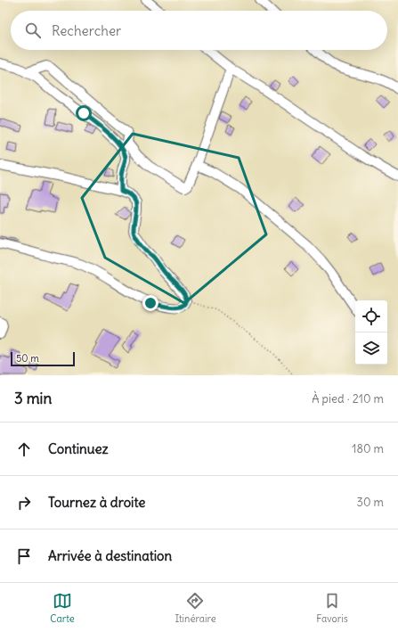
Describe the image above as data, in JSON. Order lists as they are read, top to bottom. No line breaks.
{"scale_bar":"50 m","page":{"search":"Rechercher","scale":"50 m","heading":["3 min","À pied · 210 m"],"list":[["Continuez","180 m"],["Tournez à droite","30 m"],"Arrivée à destination"],"nav":["Carte","Itinéraire","Favoris"]}}
